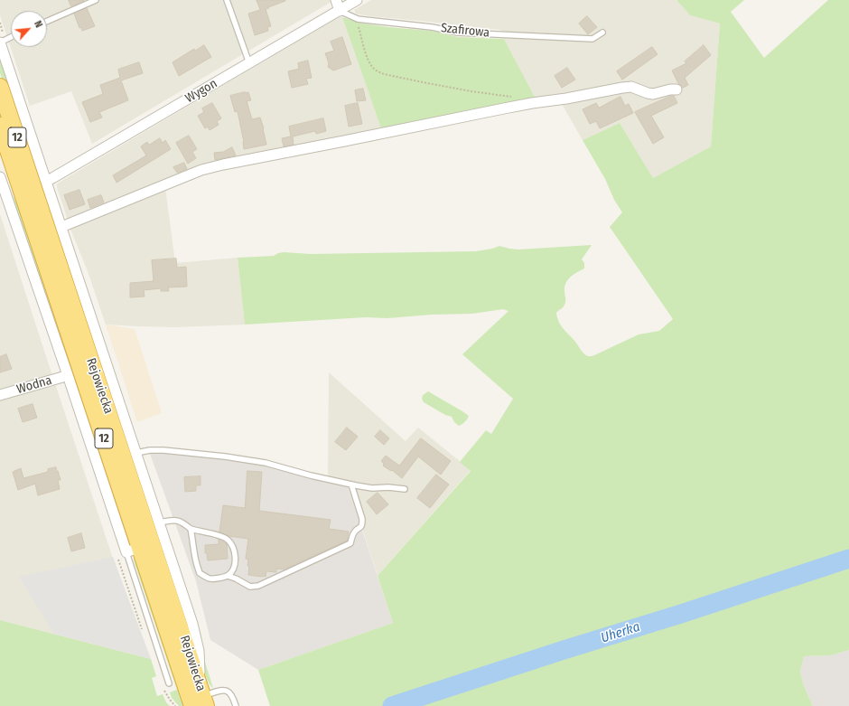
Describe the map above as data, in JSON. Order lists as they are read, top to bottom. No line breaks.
{"streets":{"highway":["12","Rejowiecka"],"street":["Wygon","Wodna"],"lane":["Szafirowa"]},"crossings":[["Szafirowa","Wygon"]],"water":["Uherka"],"north":"top right"}
